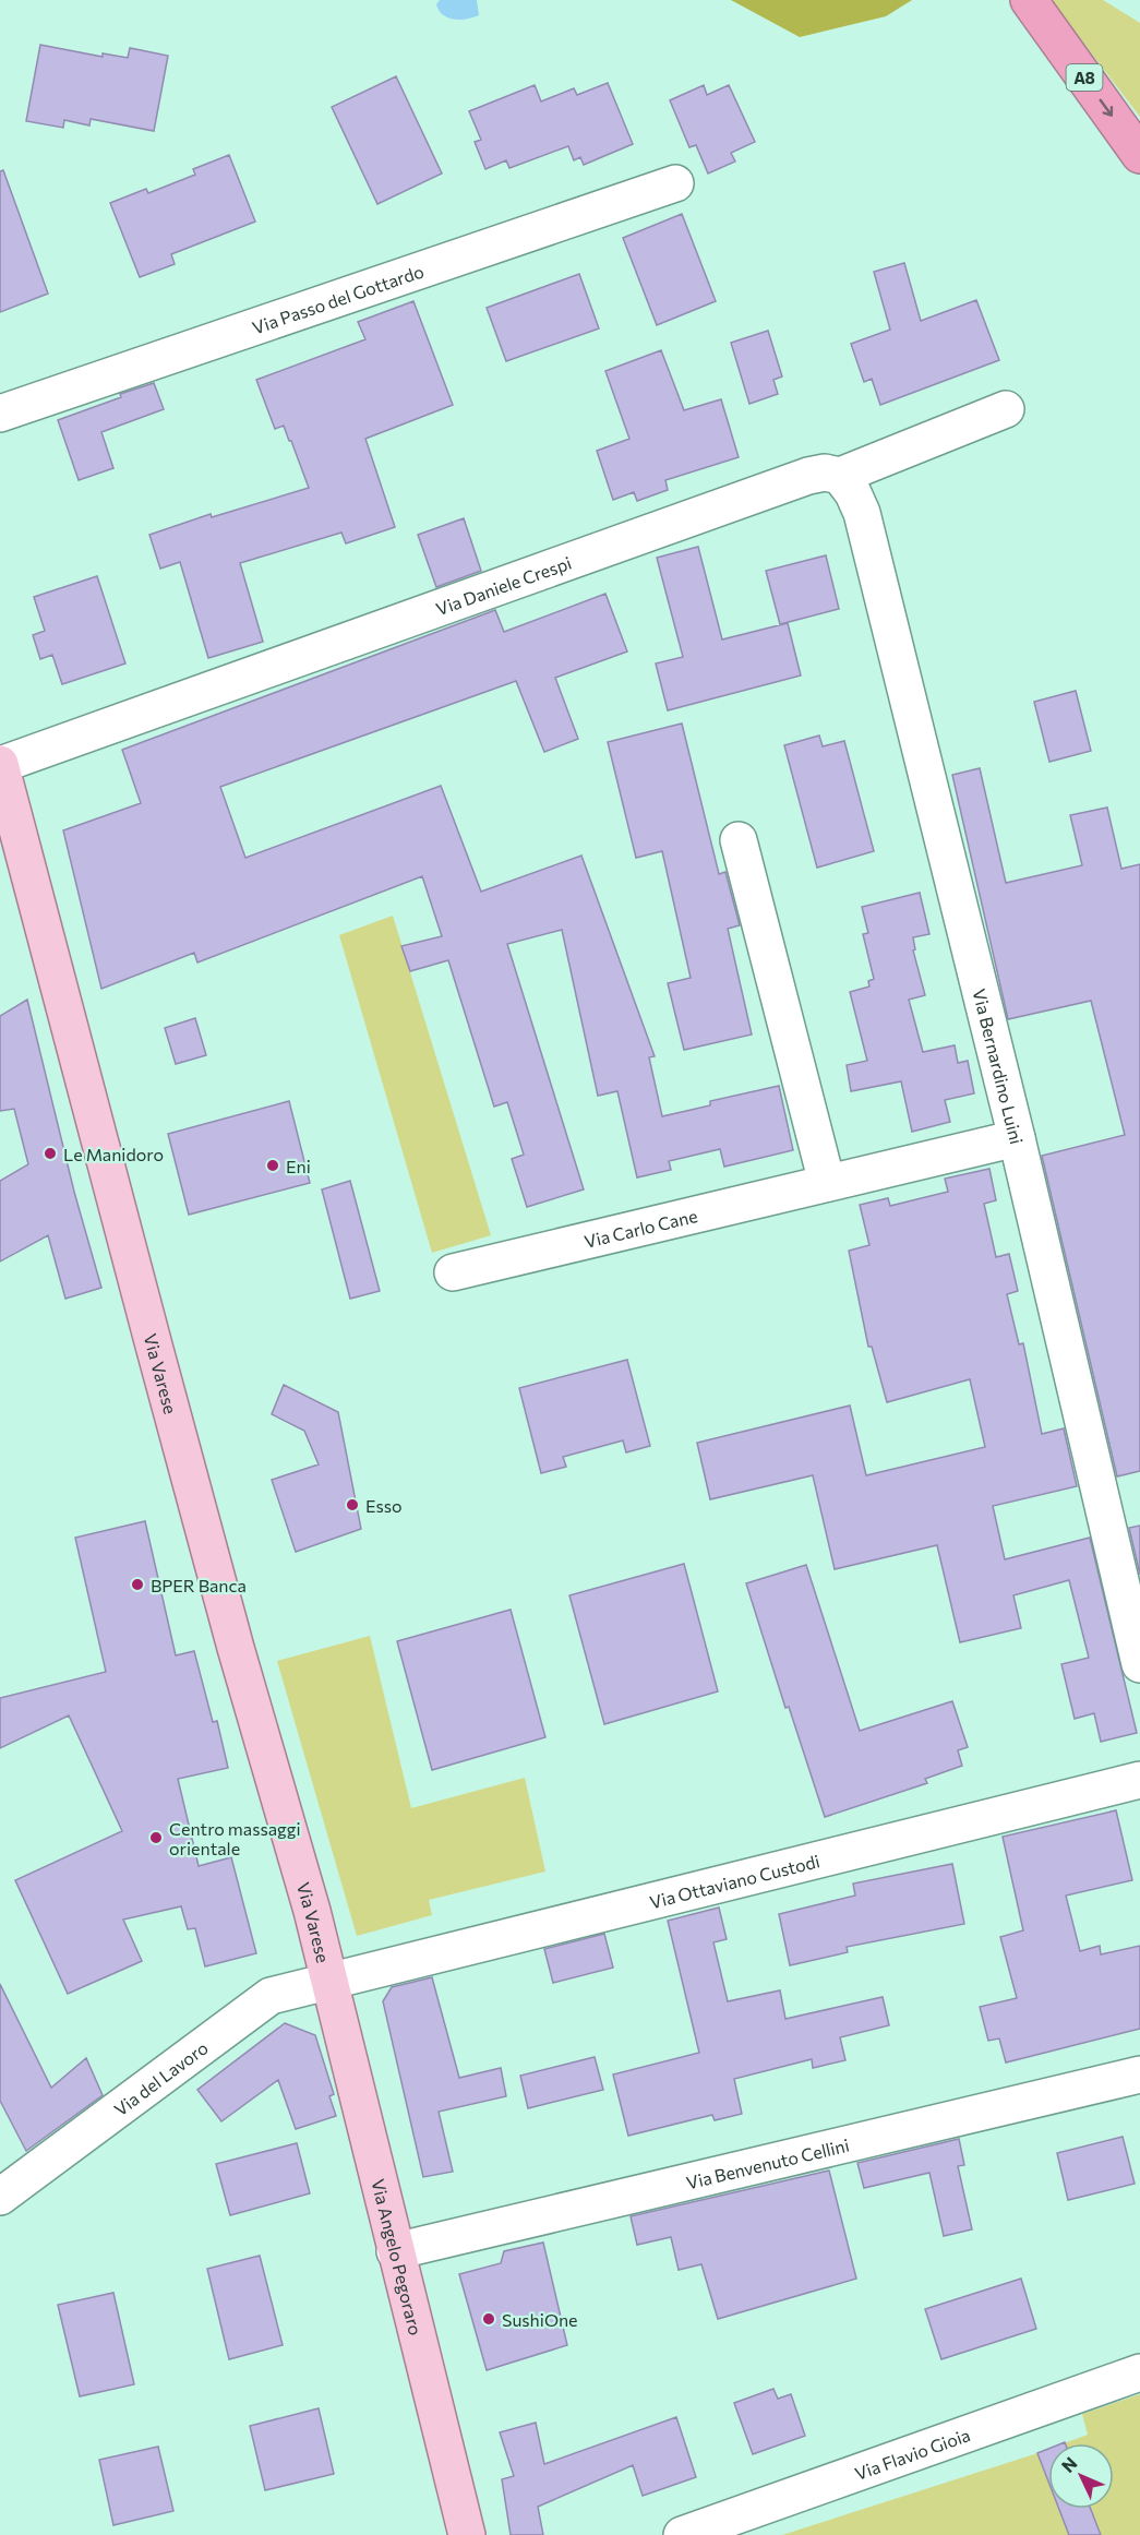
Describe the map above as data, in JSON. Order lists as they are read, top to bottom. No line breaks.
{"streets":{"highway":["A8"],"main road":["Via Varese","Via Angelo Pegoraro"],"street":["Via Passo del Gottardo","Via Daniele Crespi","Via Bernardino Luini","Via Carlo Cane","Via Ottaviano Custodi","Via del Lavoro","Via Benvenuto Cellini","Via Flavio Gioia"]},"crossings":[["Via Daniele Crespi","Via Bernardino Luini"],["Via Daniele Crespi","Via Varese"],["Via Bernardino Luini","Via Carlo Cane"],["Via Varese","Via Ottaviano Custodi"],["Via Varese","Via del Lavoro"],["Via Varese","Via Angelo Pegoraro"],["Via Ottaviano Custodi","Via del Lavoro"],["Via Ottaviano Custodi","Via Angelo Pegoraro"],["Via del Lavoro","Via Angelo Pegoraro"],["Via Benvenuto Cellini","Via Angelo Pegoraro"]],"places":["Le Manidoro","Eni","Esso","BPER Banca","Centro massaggi orientale","SushiOne"],"north":"top left"}
